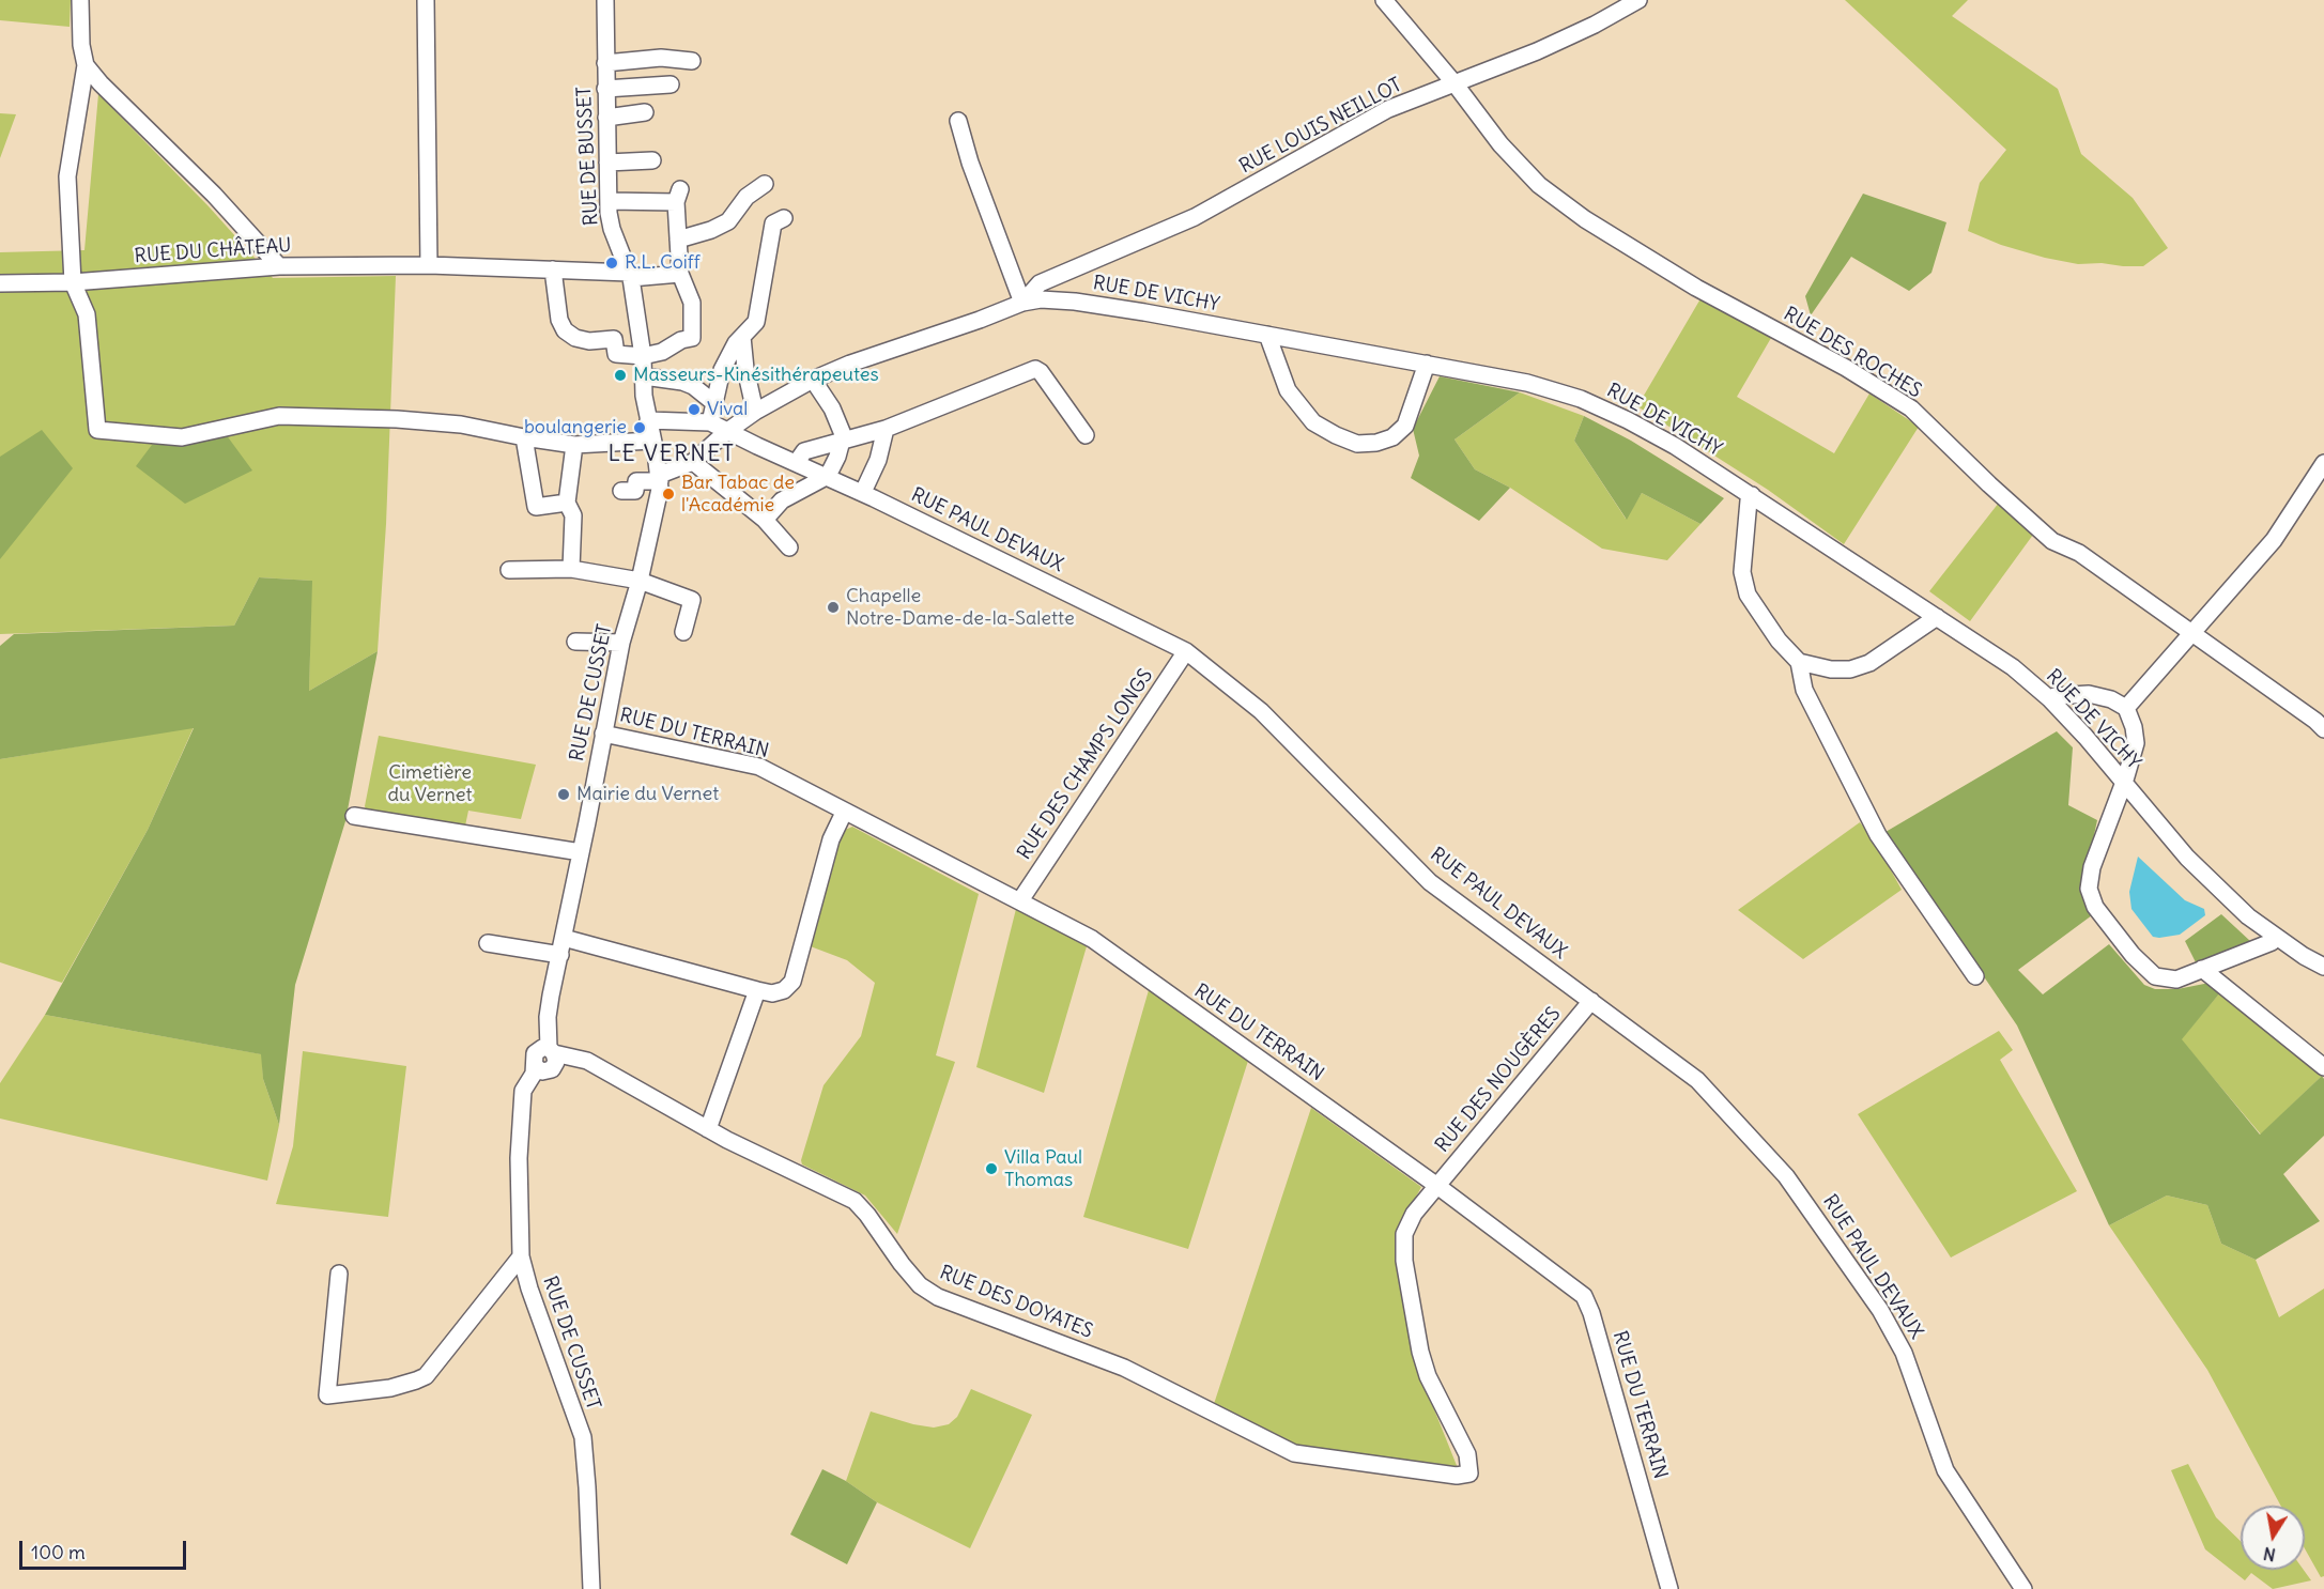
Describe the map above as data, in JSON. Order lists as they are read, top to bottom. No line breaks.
{"streets":{"street":["RUE LOUIS NEILLOT","RUE DE BUSSET","RUE DU CHÂTEAU","RUE DE VICHY","RUE DES ROCHES","RUE PAUL DEVAUX","RUE DE CUSSET","RUE DU TERRAIN","RUE DES CHAMPS LONGS","RUE DES NOUGÈRES","RUE DES DOYATES"]},"crossings":[["RUE LOUIS NEILLOT","RUE DE VICHY"],["RUE LOUIS NEILLOT","RUE DES ROCHES"],["RUE DE BUSSET","RUE DU CHÂTEAU"],["RUE DE BUSSET","RUE DE CUSSET"],["RUE DE VICHY","RUE PAUL DEVAUX"],["RUE PAUL DEVAUX","RUE DES CHAMPS LONGS"],["RUE PAUL DEVAUX","RUE DES NOUGÈRES"],["RUE DE CUSSET","RUE DU TERRAIN"],["RUE DE CUSSET","RUE DES DOYATES"],["RUE DU TERRAIN","RUE DES CHAMPS LONGS"],["RUE DU TERRAIN","RUE DES NOUGÈRES"],["RUE DES NOUGÈRES","RUE DES DOYATES"]],"districts":["LE VERNET"],"parks":["Cimetière du Vernet"],"places":["R.L. Coiff","Masseurs-Kinésithérapeutes","Vival","boulangerie","Bar Tabac de l'Académie","Chapelle Notre-Dame-de-la-Salette","Mairie du Vernet","Villa Paul Thomas"],"scale_bar":"100 m","north":"bottom"}
